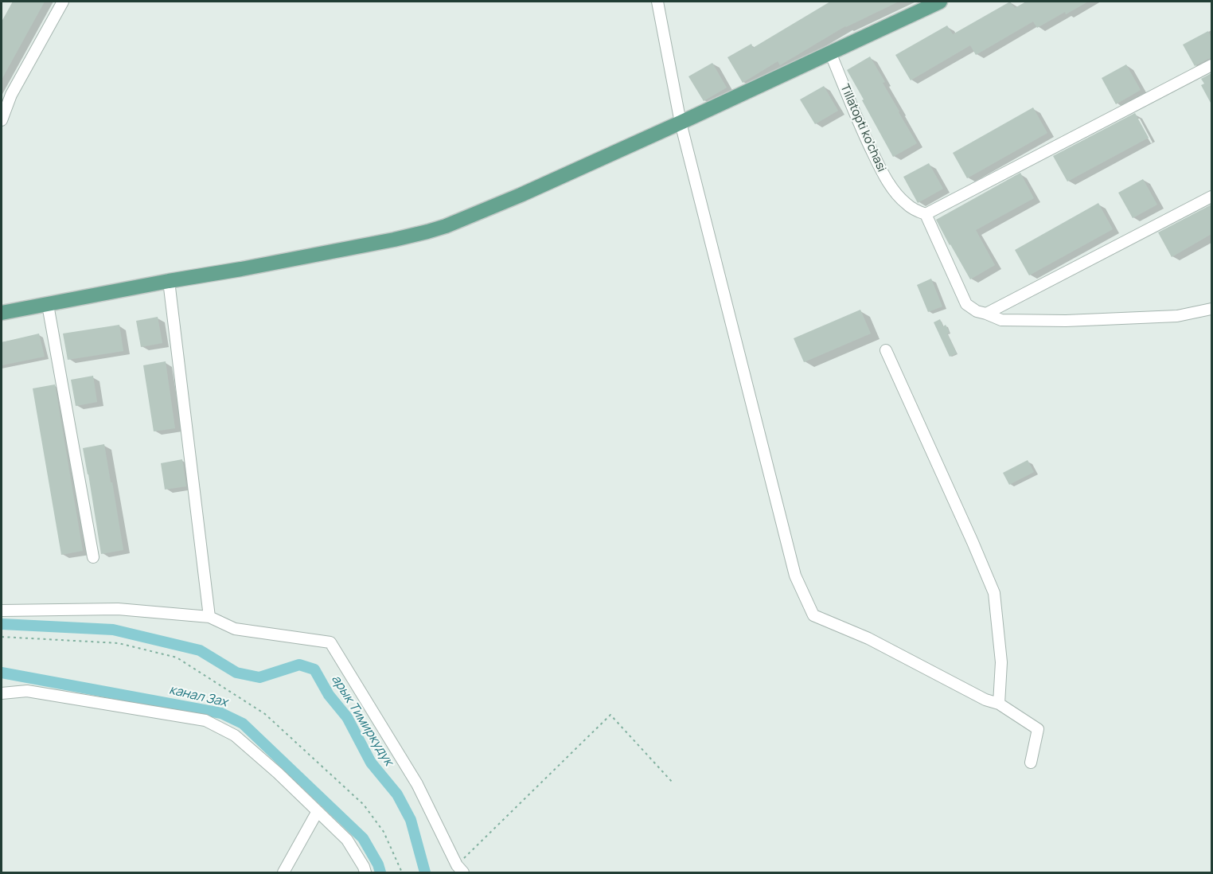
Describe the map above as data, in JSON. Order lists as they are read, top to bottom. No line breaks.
{"streets":{"street":["Tillatopti ko'chasi"]},"water":["канал Зах","арык Тимиркудук"]}
